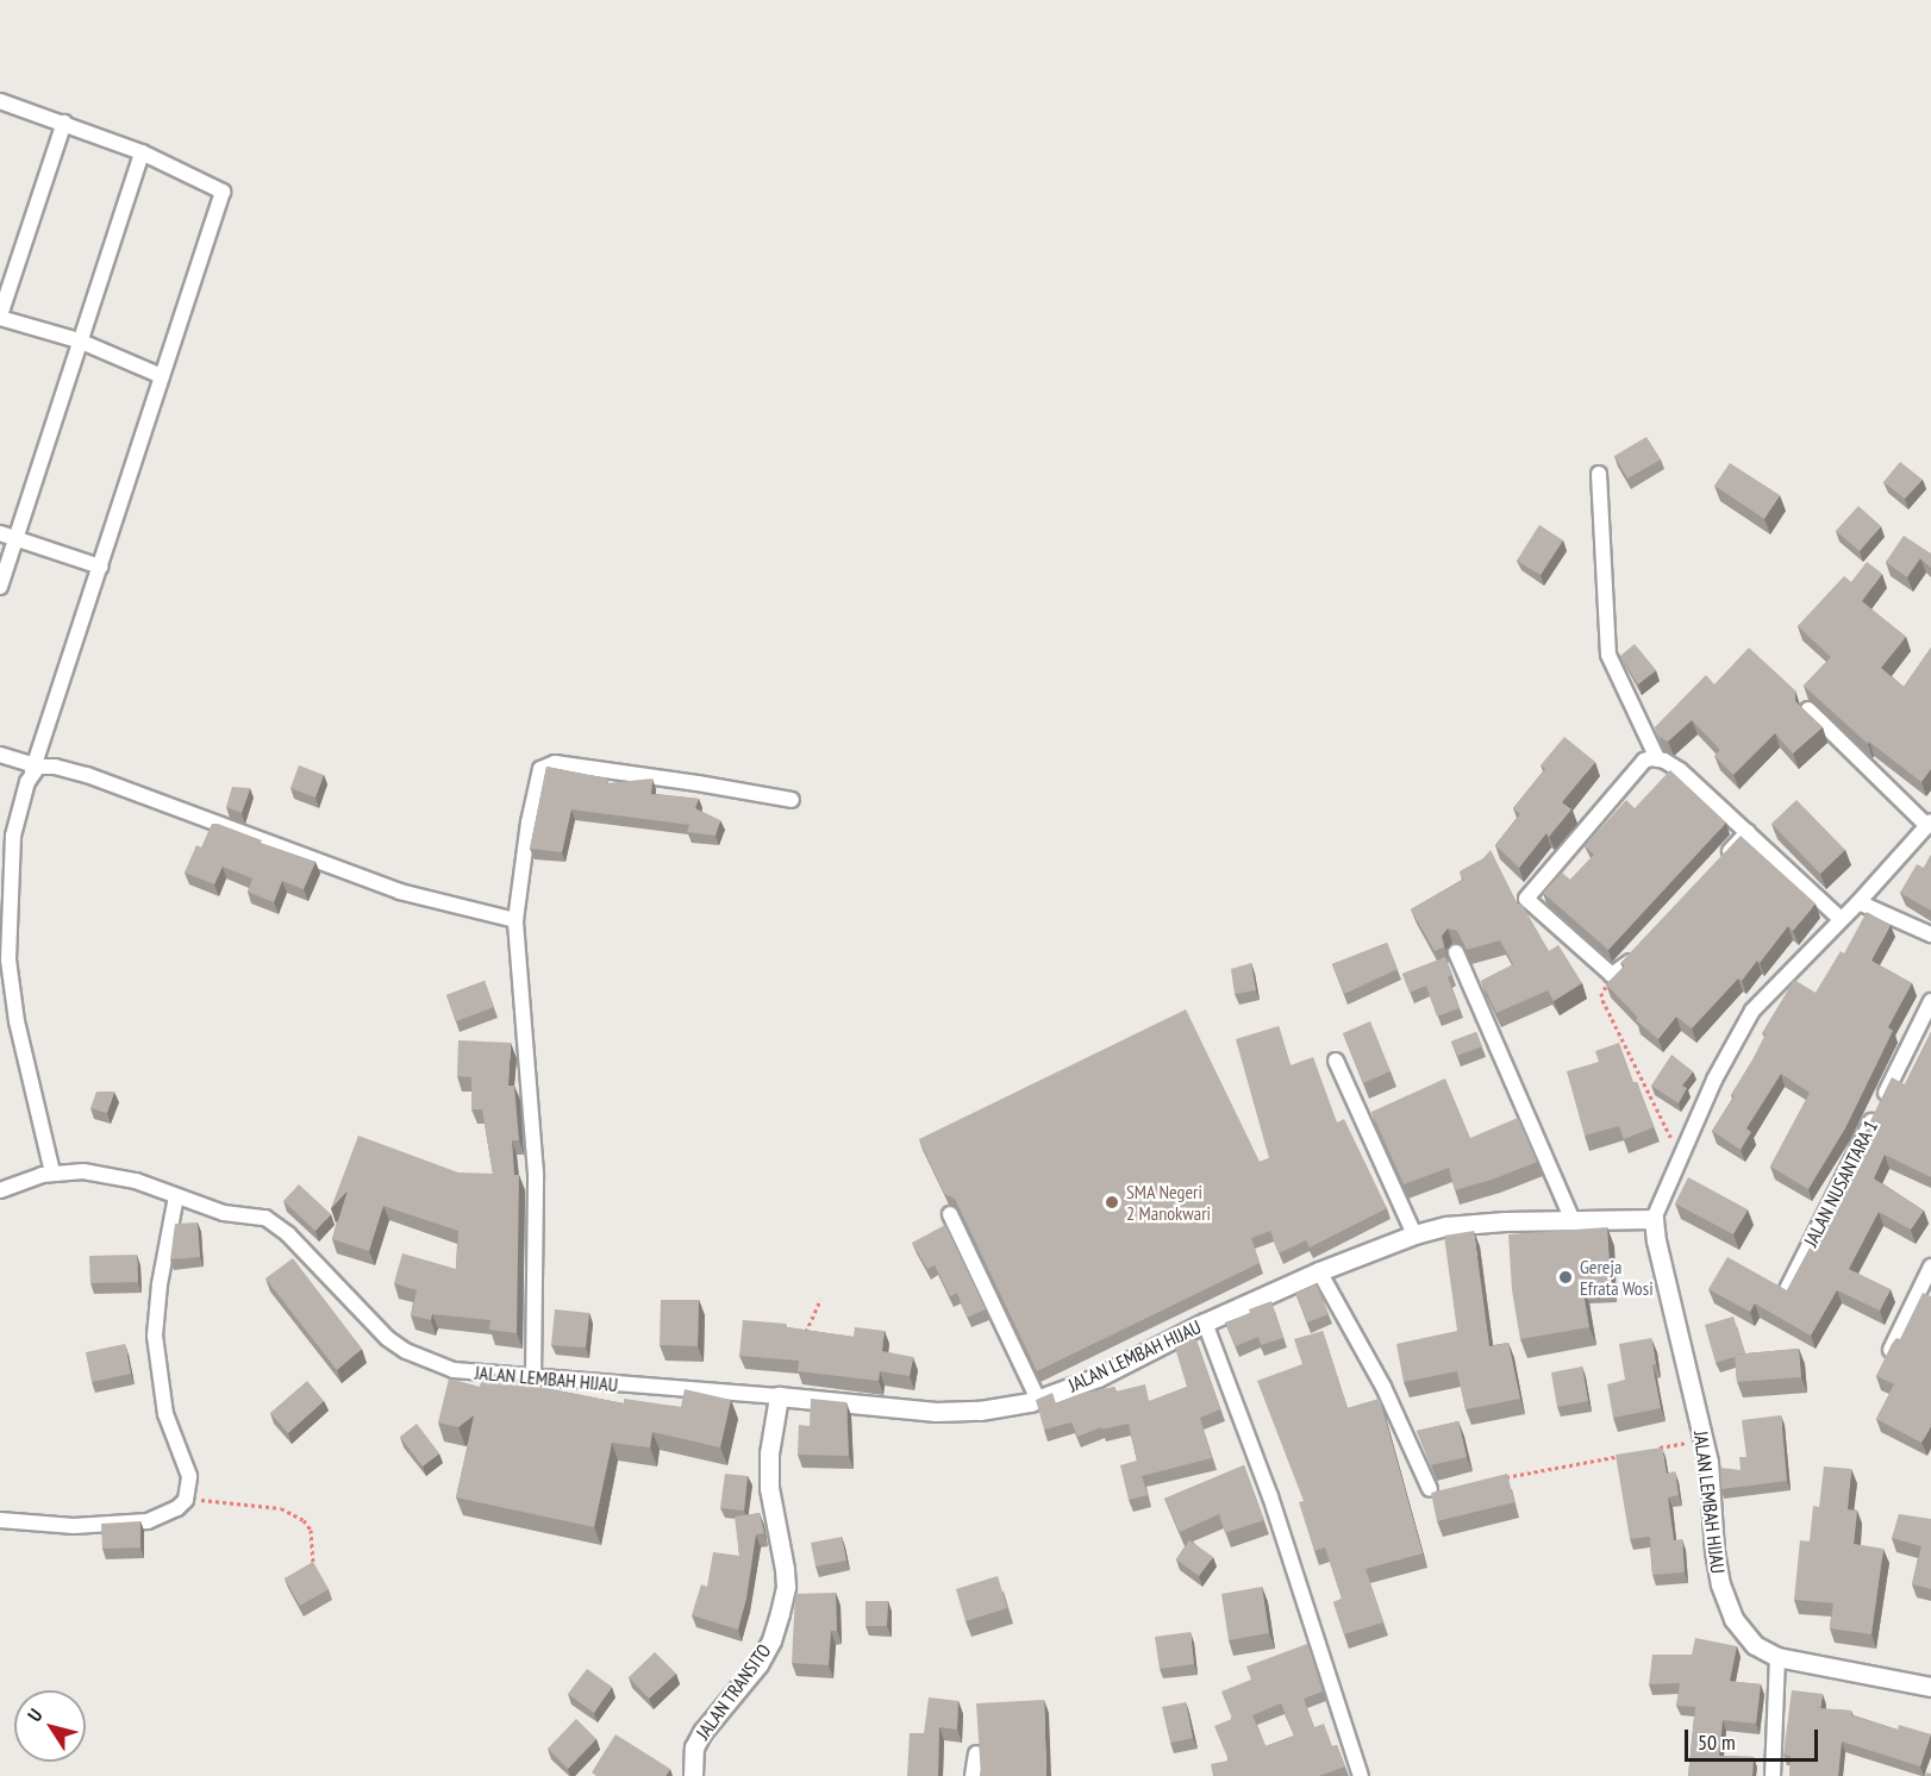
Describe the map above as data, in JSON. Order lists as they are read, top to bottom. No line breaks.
{"streets":{"street":["JALAN NUSANTARA 1","JALAN LEMBAH HIJAU","JALAN TRANSITO"]},"crossings":[["JALAN LEMBAH HIJAU","JALAN TRANSITO"]],"places":["SMA Negeri 2 Manokwari","Gereja Efrata Wosi"],"scale_bar":"50 m","north":"top left"}
